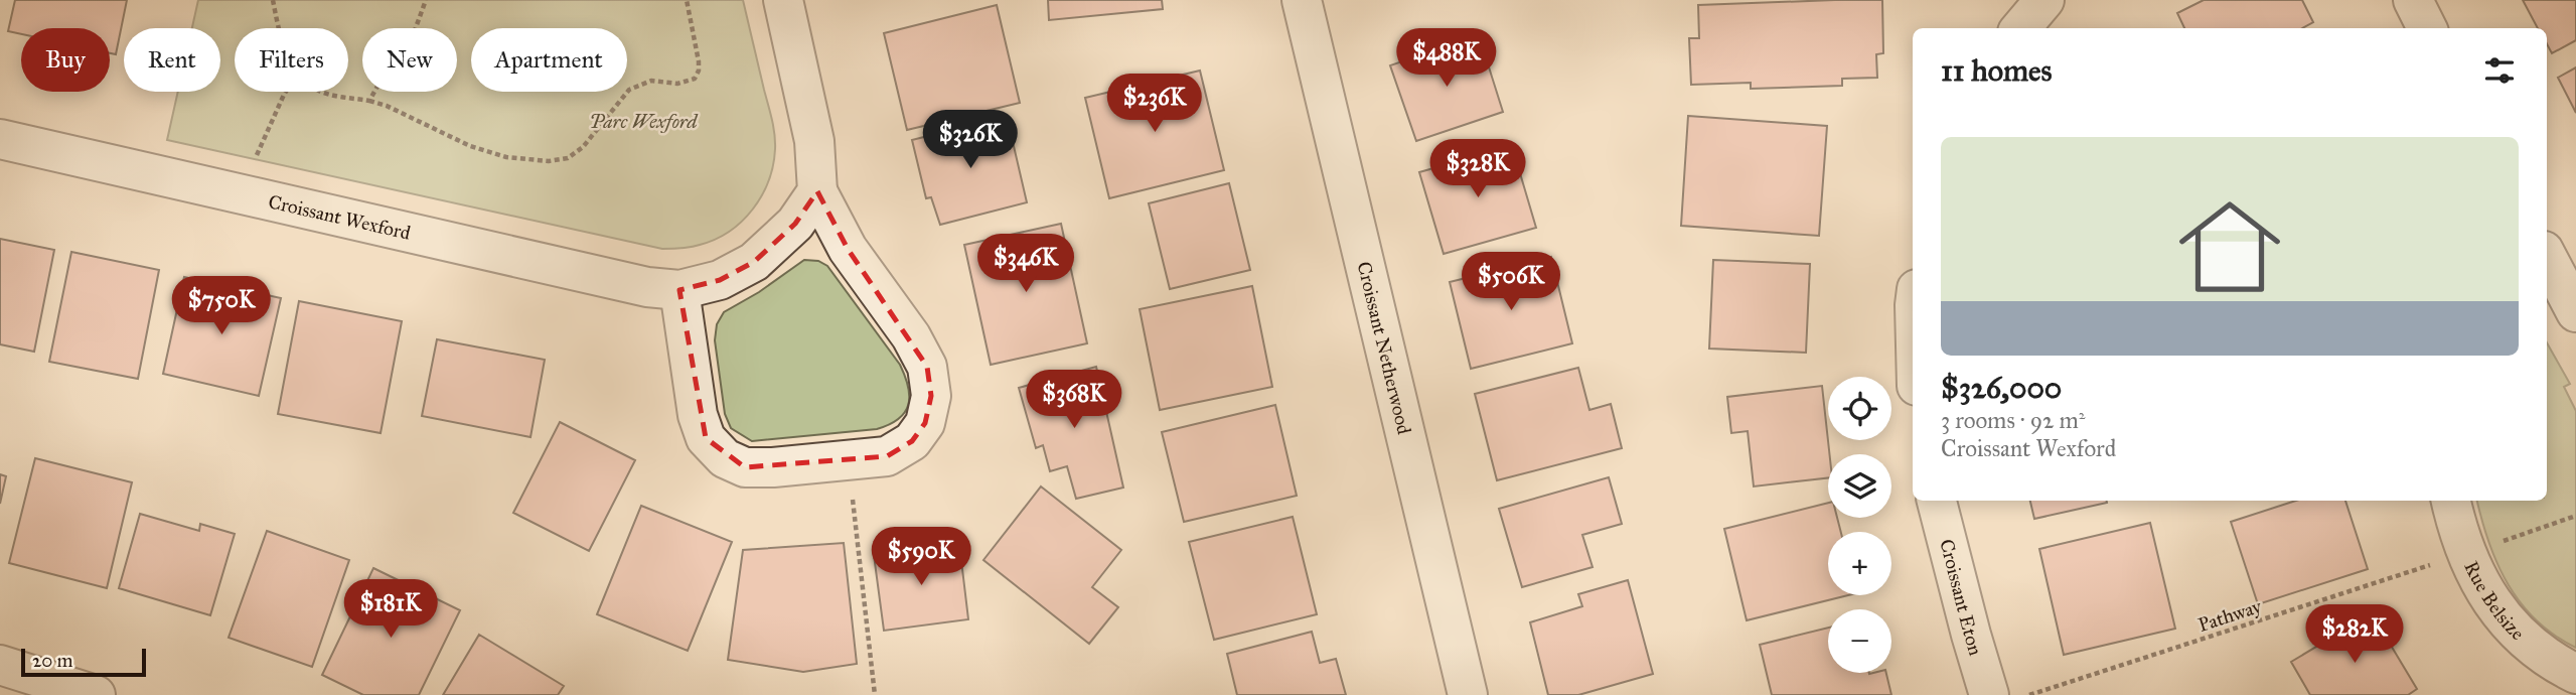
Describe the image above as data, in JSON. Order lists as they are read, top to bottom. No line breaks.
{"streets":{"street":["Croissant Wexford","Croissant Netherwood","Croissant Eton","Rue Belsize"],"path":["Pathway"]},"parks":["Parc Wexford"],"scale_bar":"20 m","page":{"price":["$488K","$236K","$326K","$328K","$346K","$506K","$750K","$368K","$590K","$181K","$282K"],"chip":["Buy","Rent","Filters","New","Apartment"],"heading":"11 homes","list":[{"name":"$326,000","note":"3 rooms · 92 m² · Croissant Wexford"}],"map_buttons":["+","−"],"scale":"20 m"}}
